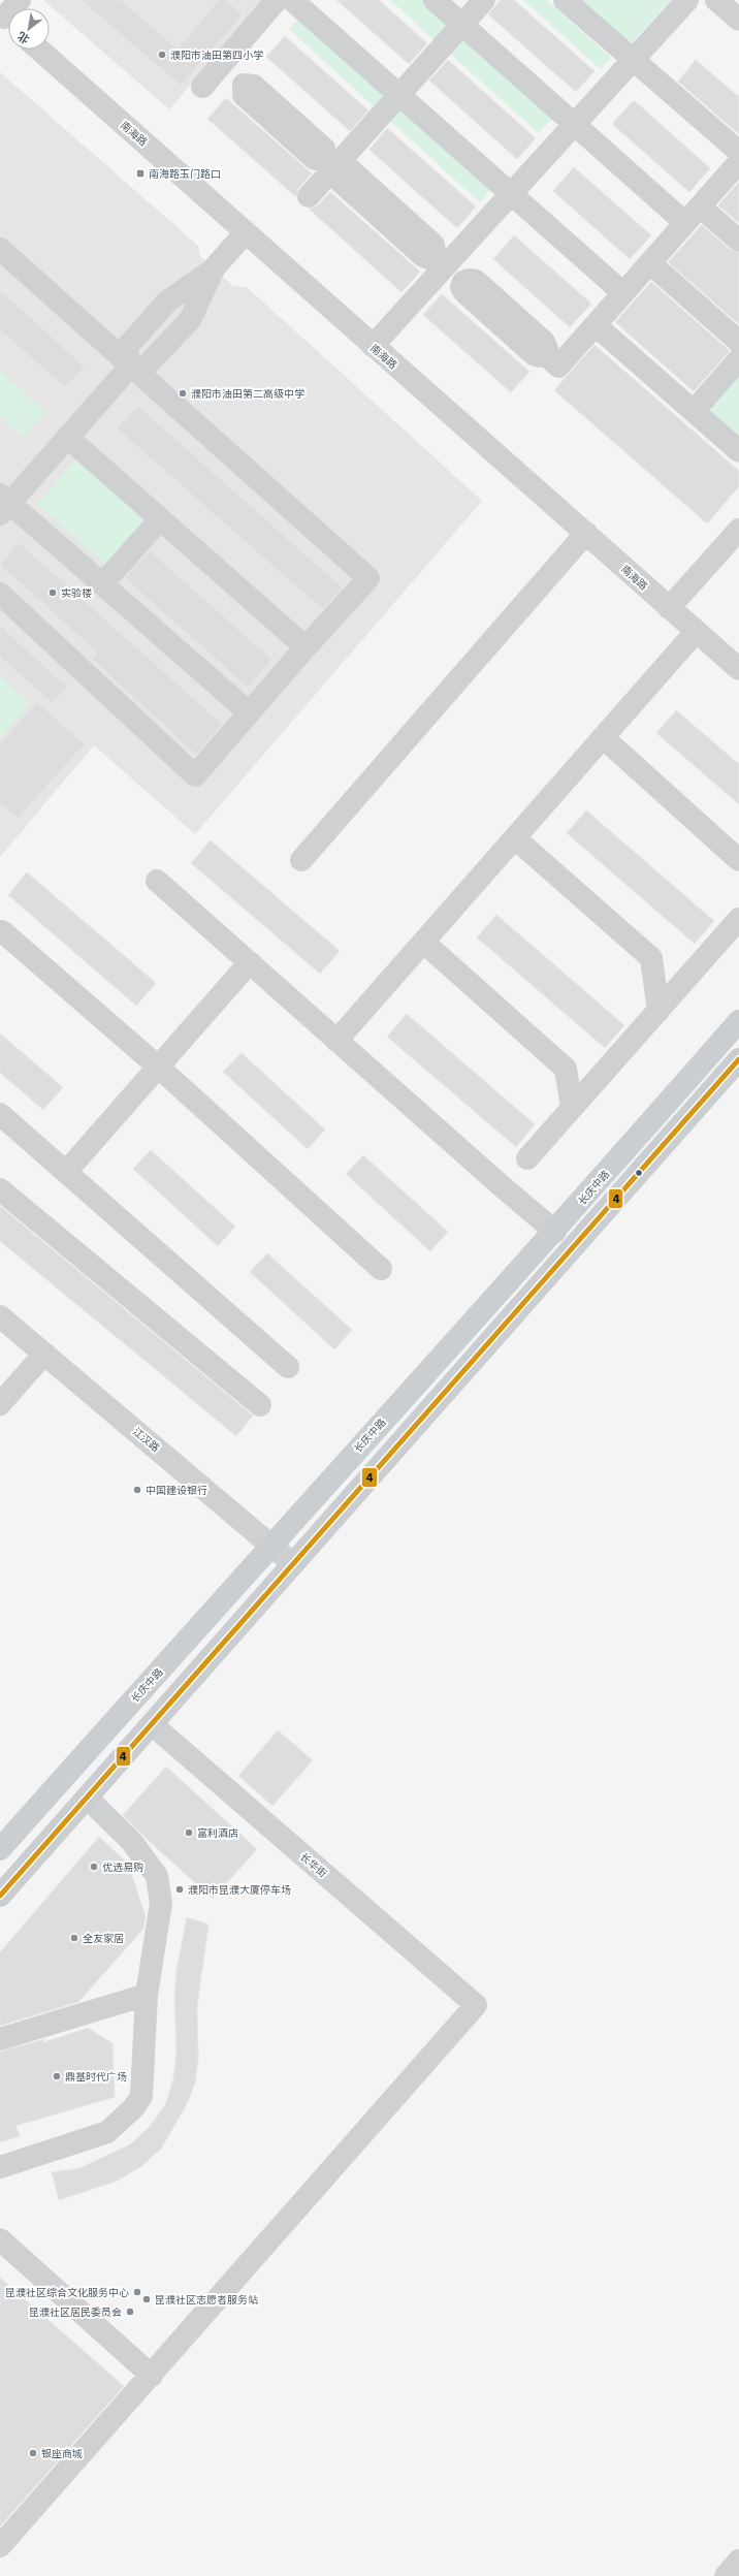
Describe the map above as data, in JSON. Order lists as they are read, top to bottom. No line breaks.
{"streets":{"main road":["长庆中路"],"street":["南海路","江汉路","长华街"]},"crossings":[["长庆中路","江汉路"]],"places":{"other":["濮阳市油田第四小学","濮阳市油田第二高级中学","实验楼","中国建设银行","富利酒店","优选易购","濮阳市昆濮大厦停车场","全友家居","鼎基时代广场","昆濮社区综合文化服务中心","昆濮社区志愿者服务站","昆濮社区居民委员会","银座商城"],"transit":["南海路玉门路口"]},"lines":["transit line 4"],"north":"bottom left"}
